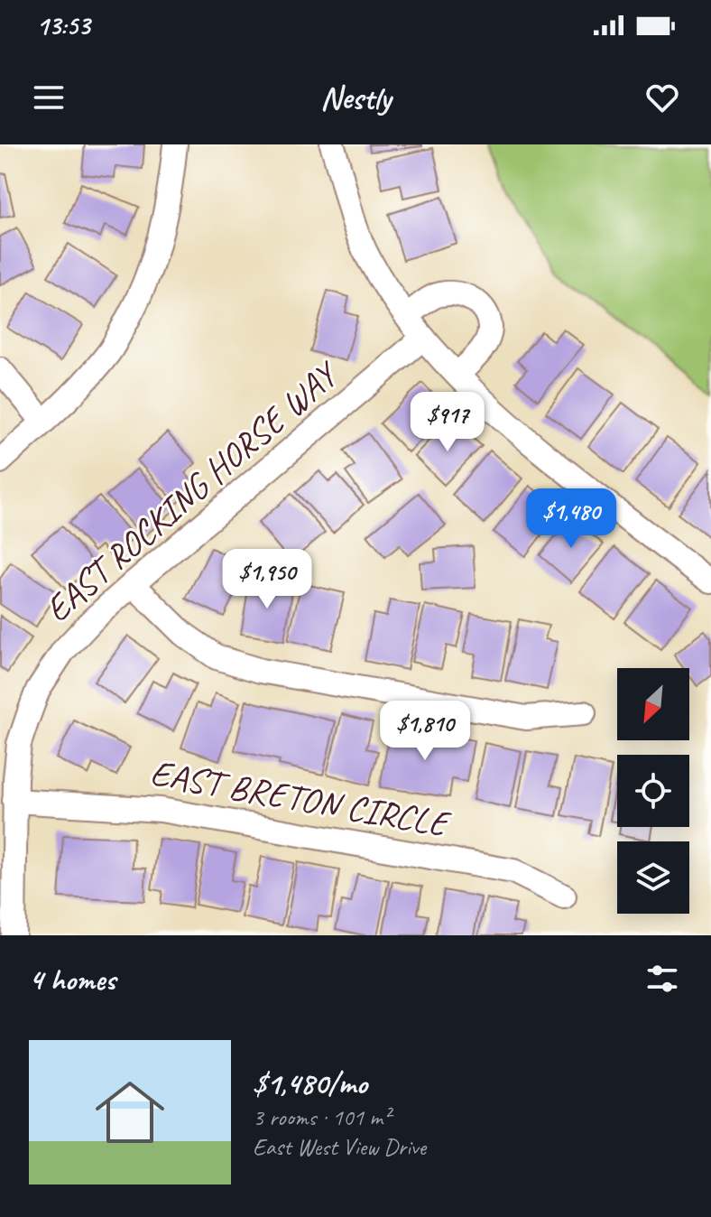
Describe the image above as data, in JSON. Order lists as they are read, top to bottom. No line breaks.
{"streets":{"street":["EAST ROCKING HORSE WAY","EAST BRETON CIRCLE"]},"crossings":[["EAST ROCKING HORSE WAY","EAST BRETON CIRCLE"]],"north":"bottom left","page":{"status":"13:53","header":"Nestly","price":["$917","$1,480","$1,950","$1,810"],"heading":"4 homes","list":[{"name":"$1,480/mo","note":"3 rooms · 101 m² · East West View Drive"}]}}
